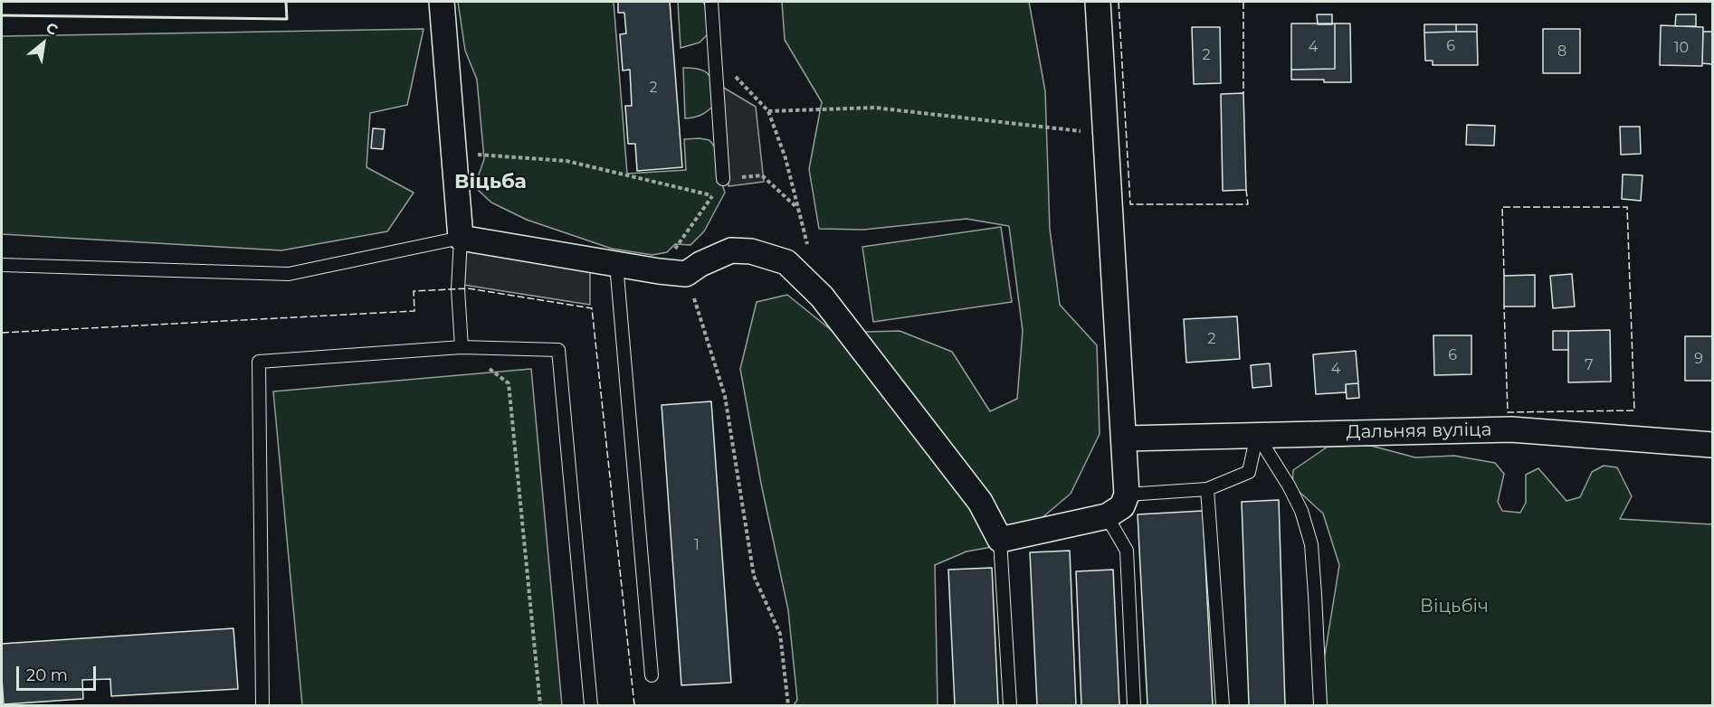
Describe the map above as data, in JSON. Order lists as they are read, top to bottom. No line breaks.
{"streets":{"street":["Дальняя вуліца"]},"districts":["Віцьба"],"parks":["Віцьбіч"],"house_numbers":["6","4","10","8","2","2","2","6","9","7","4","1"],"scale_bar":"20 m","north":"top right"}
